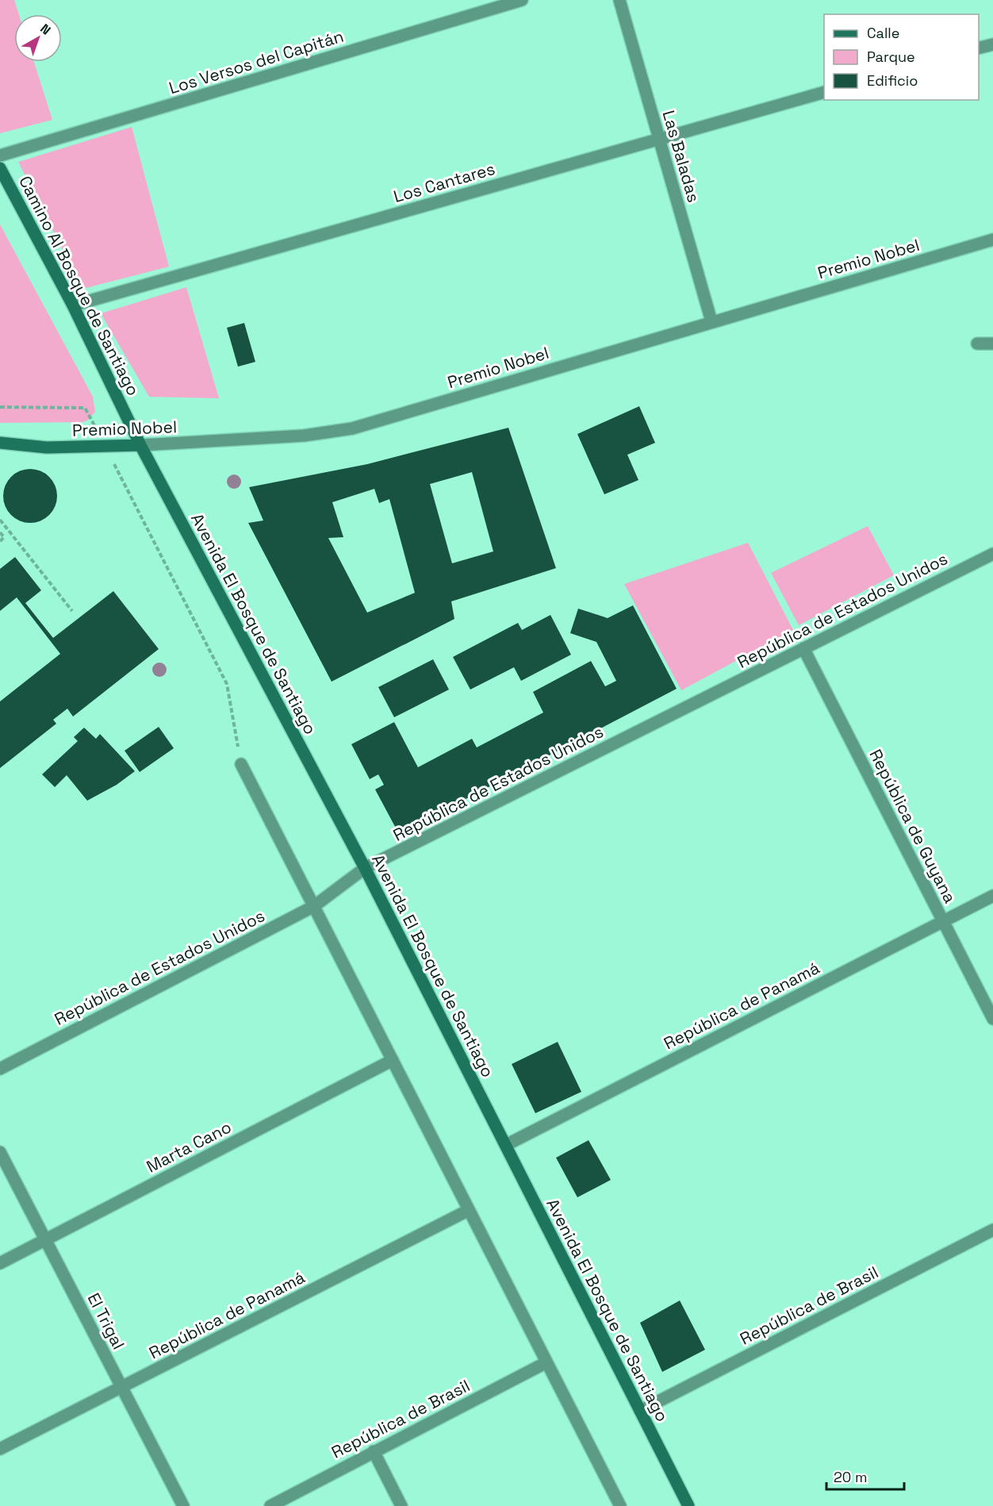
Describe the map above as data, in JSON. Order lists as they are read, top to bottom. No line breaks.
{"streets":{"main road":["Premio Nobel","Camino Al Bosque de Santiago","Avenida El Bosque de Santiago"],"street":["Los Versos del Capitán","Las Baladas","Los Cantares","República de Estados Unidos","República de Guyana","República de Panamá","Marta Cano","República de Brasil","El Trigal"]},"crossings":[["Las Baladas","Los Cantares"],["Las Baladas","Premio Nobel"],["Los Cantares","Camino Al Bosque de Santiago"],["Premio Nobel","Camino Al Bosque de Santiago"],["Premio Nobel","Avenida El Bosque de Santiago"],["Camino Al Bosque de Santiago","Avenida El Bosque de Santiago"],["República de Estados Unidos","Avenida El Bosque de Santiago"],["República de Estados Unidos","República de Guyana"],["Avenida El Bosque de Santiago","República de Panamá"],["Avenida El Bosque de Santiago","República de Brasil"],["República de Guyana","República de Panamá"],["República de Panamá","El Trigal"],["Marta Cano","El Trigal"]],"legend":["Calle","Parque","Edificio"],"scale_bar":"20 m","north":"top right"}
